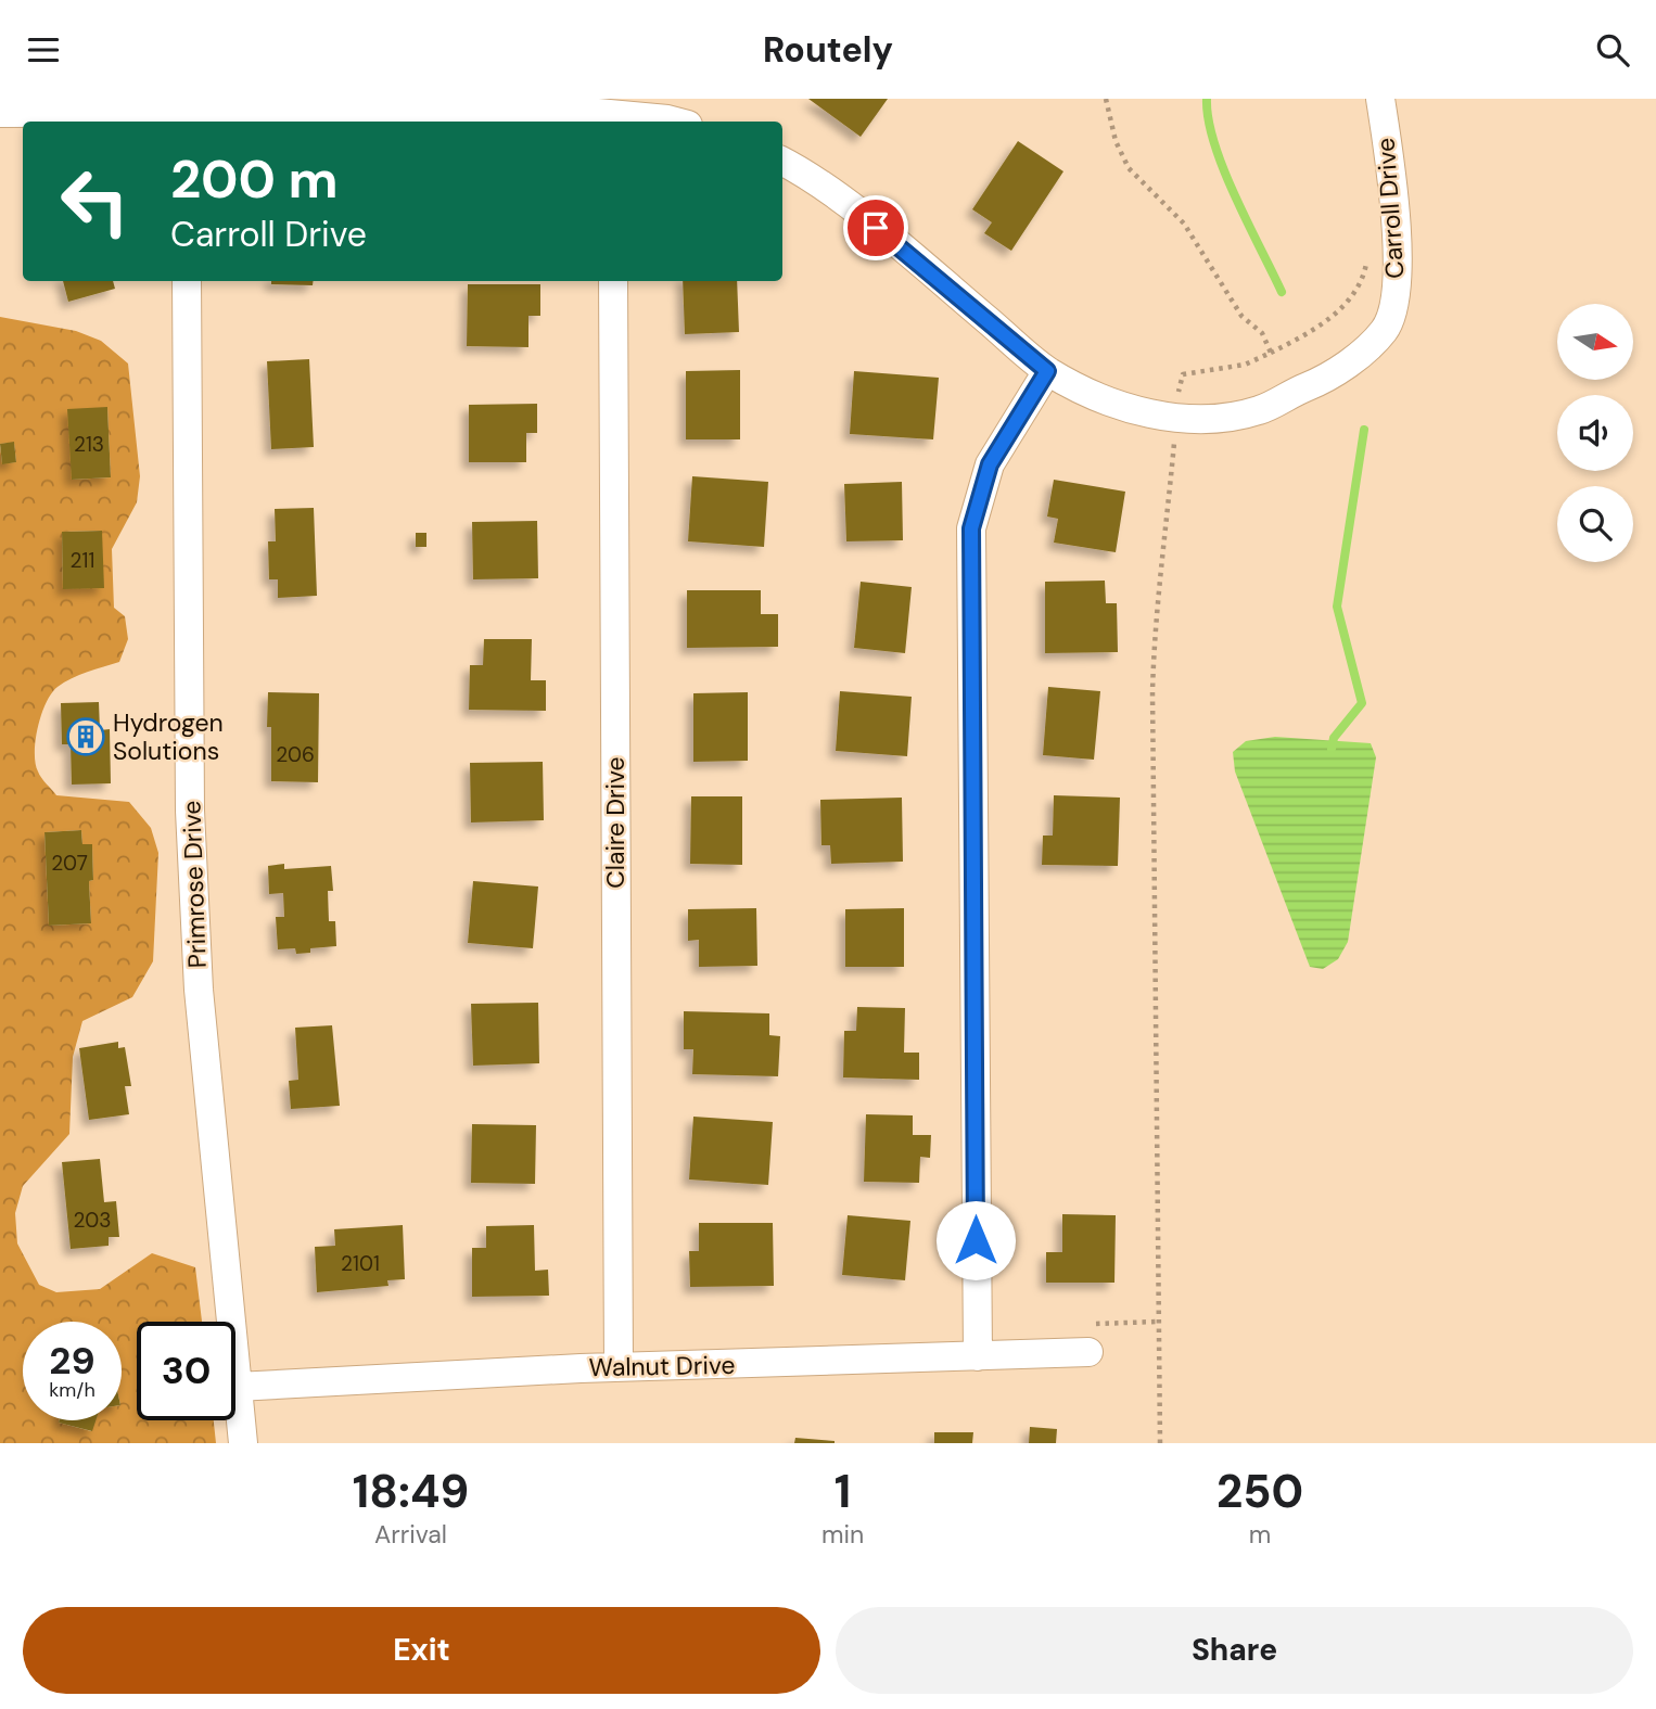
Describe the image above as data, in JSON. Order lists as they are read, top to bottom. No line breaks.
{"streets":{"street":["Carroll Drive","Claire Drive","Primrose Drive","Walnut Drive"]},"crossings":[["Claire Drive","Walnut Drive"],["Primrose Drive","Walnut Drive"]],"places":{"building":["Hydrogen Solutions"]},"house_numbers":["213","211","206","207","203","2101"],"north":"right","page":{"header":"Routely","turn":["200 m","Carroll Drive"],"speed":"29 km/h","limit":"30","eta":["18:49","Arrival","1","min","250","m"],"buttons":["Exit","Share"]}}
